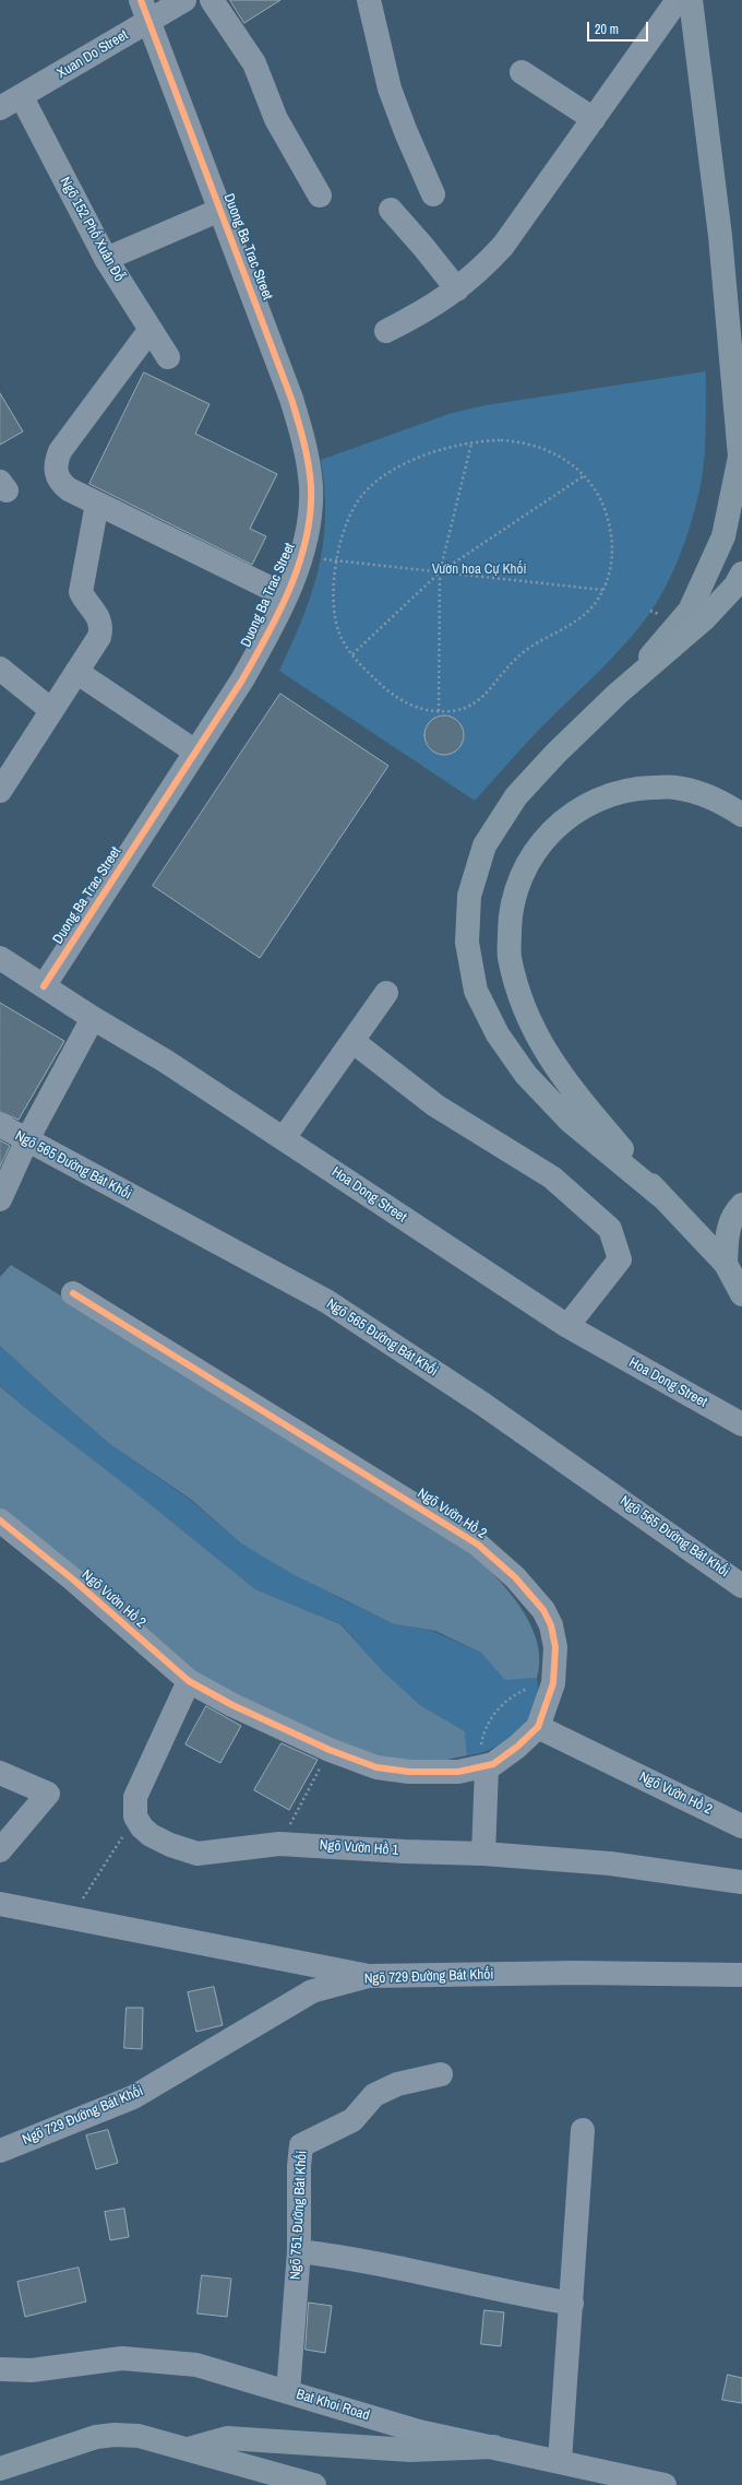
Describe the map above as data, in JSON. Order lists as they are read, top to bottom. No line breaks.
{"streets":{"street":["Xuan Do Street","Ngõ 152 Phố Xuân Đỗ","Duong Ba Trac Street","Ngõ 565 Đường Bát Khối","Hoa Dong Street","Ngõ Vườn Hồ 2","Ngõ Vườn Hồ 1","Ngõ 729 Đường Bát Khối","Ngõ 751 Đường Bát Khối","Bat Khoi Road"]},"crossings":[["Xuan Do Street","Ngõ 152 Phố Xuân Đỗ"],["Xuan Do Street","Duong Ba Trac Street"],["Duong Ba Trac Street","Hoa Dong Street"],["Ngõ 751 Đường Bát Khối","Bat Khoi Road"]],"parks":["Vườn hoa Cự Khối"],"scale_bar":"20 m"}
